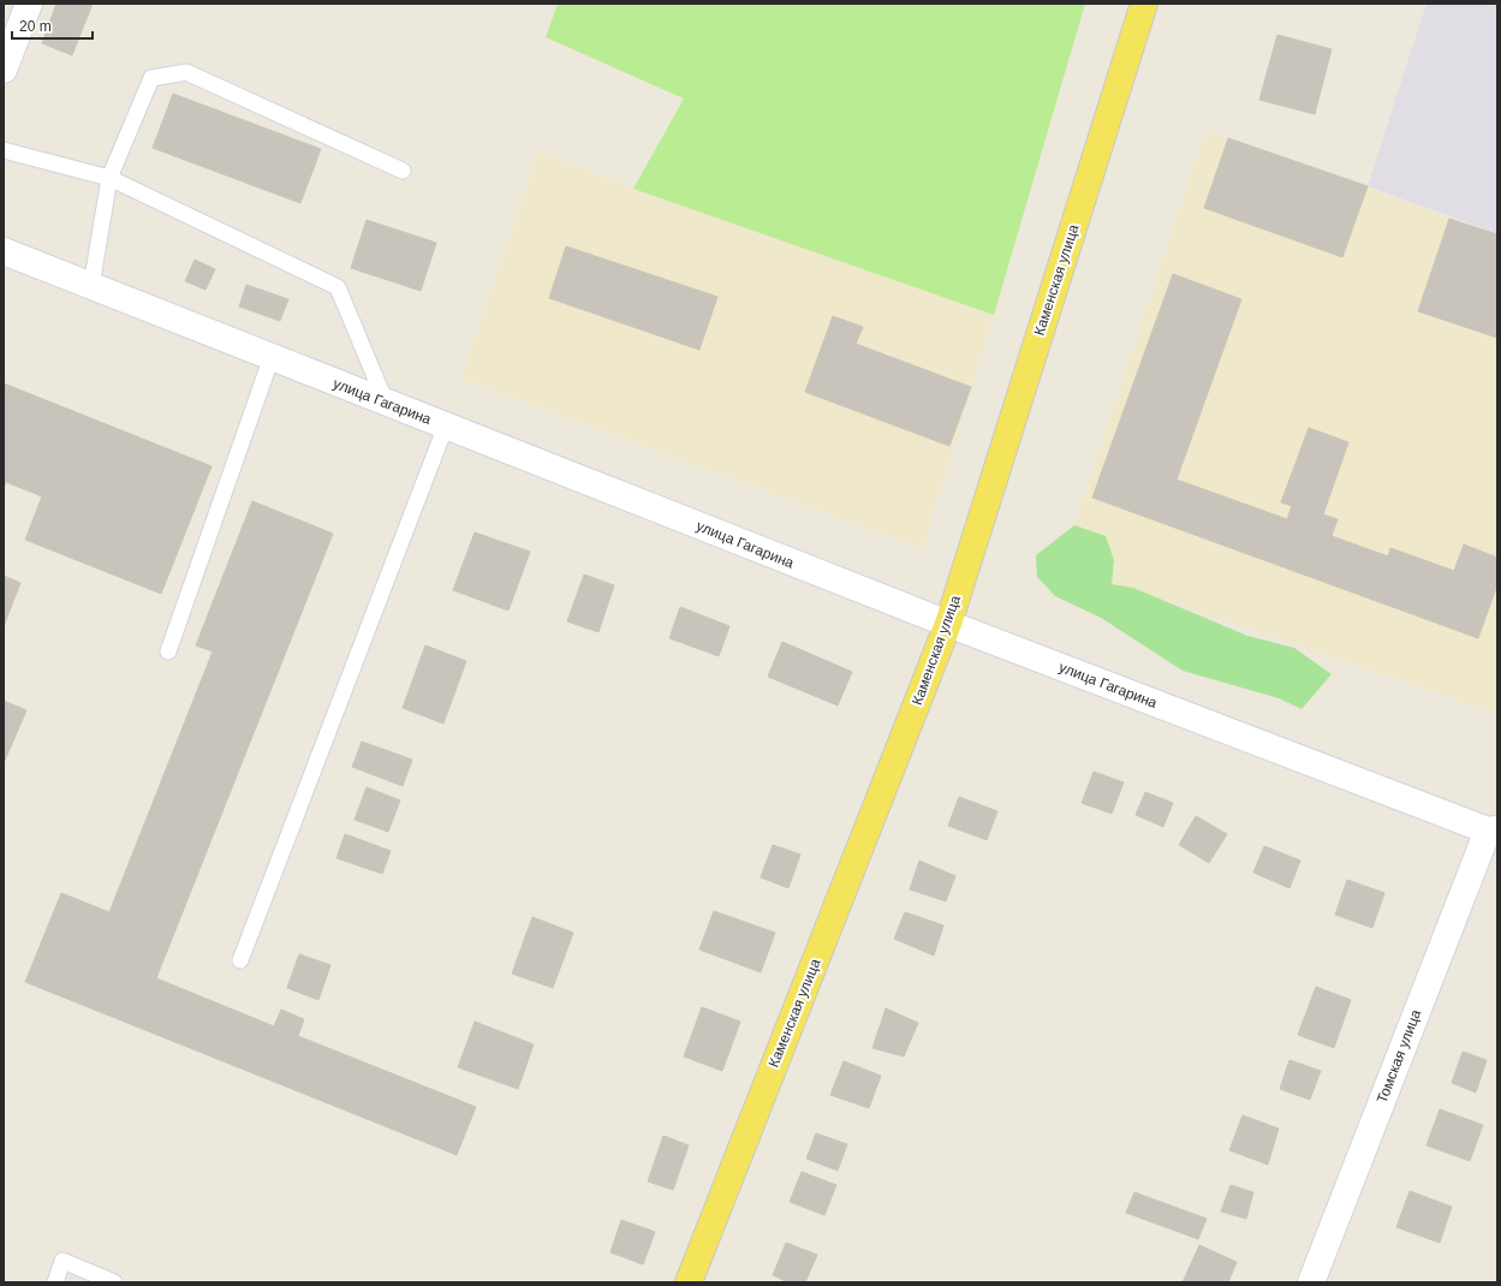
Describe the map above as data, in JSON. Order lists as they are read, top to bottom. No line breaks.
{"streets":{"main road":["Каменская улица"],"street":["улица Гагарина","Томская улица"]},"crossings":[["Каменская улица","улица Гагарина"],["улица Гагарина","Томская улица"]],"scale_bar":"20 m"}
